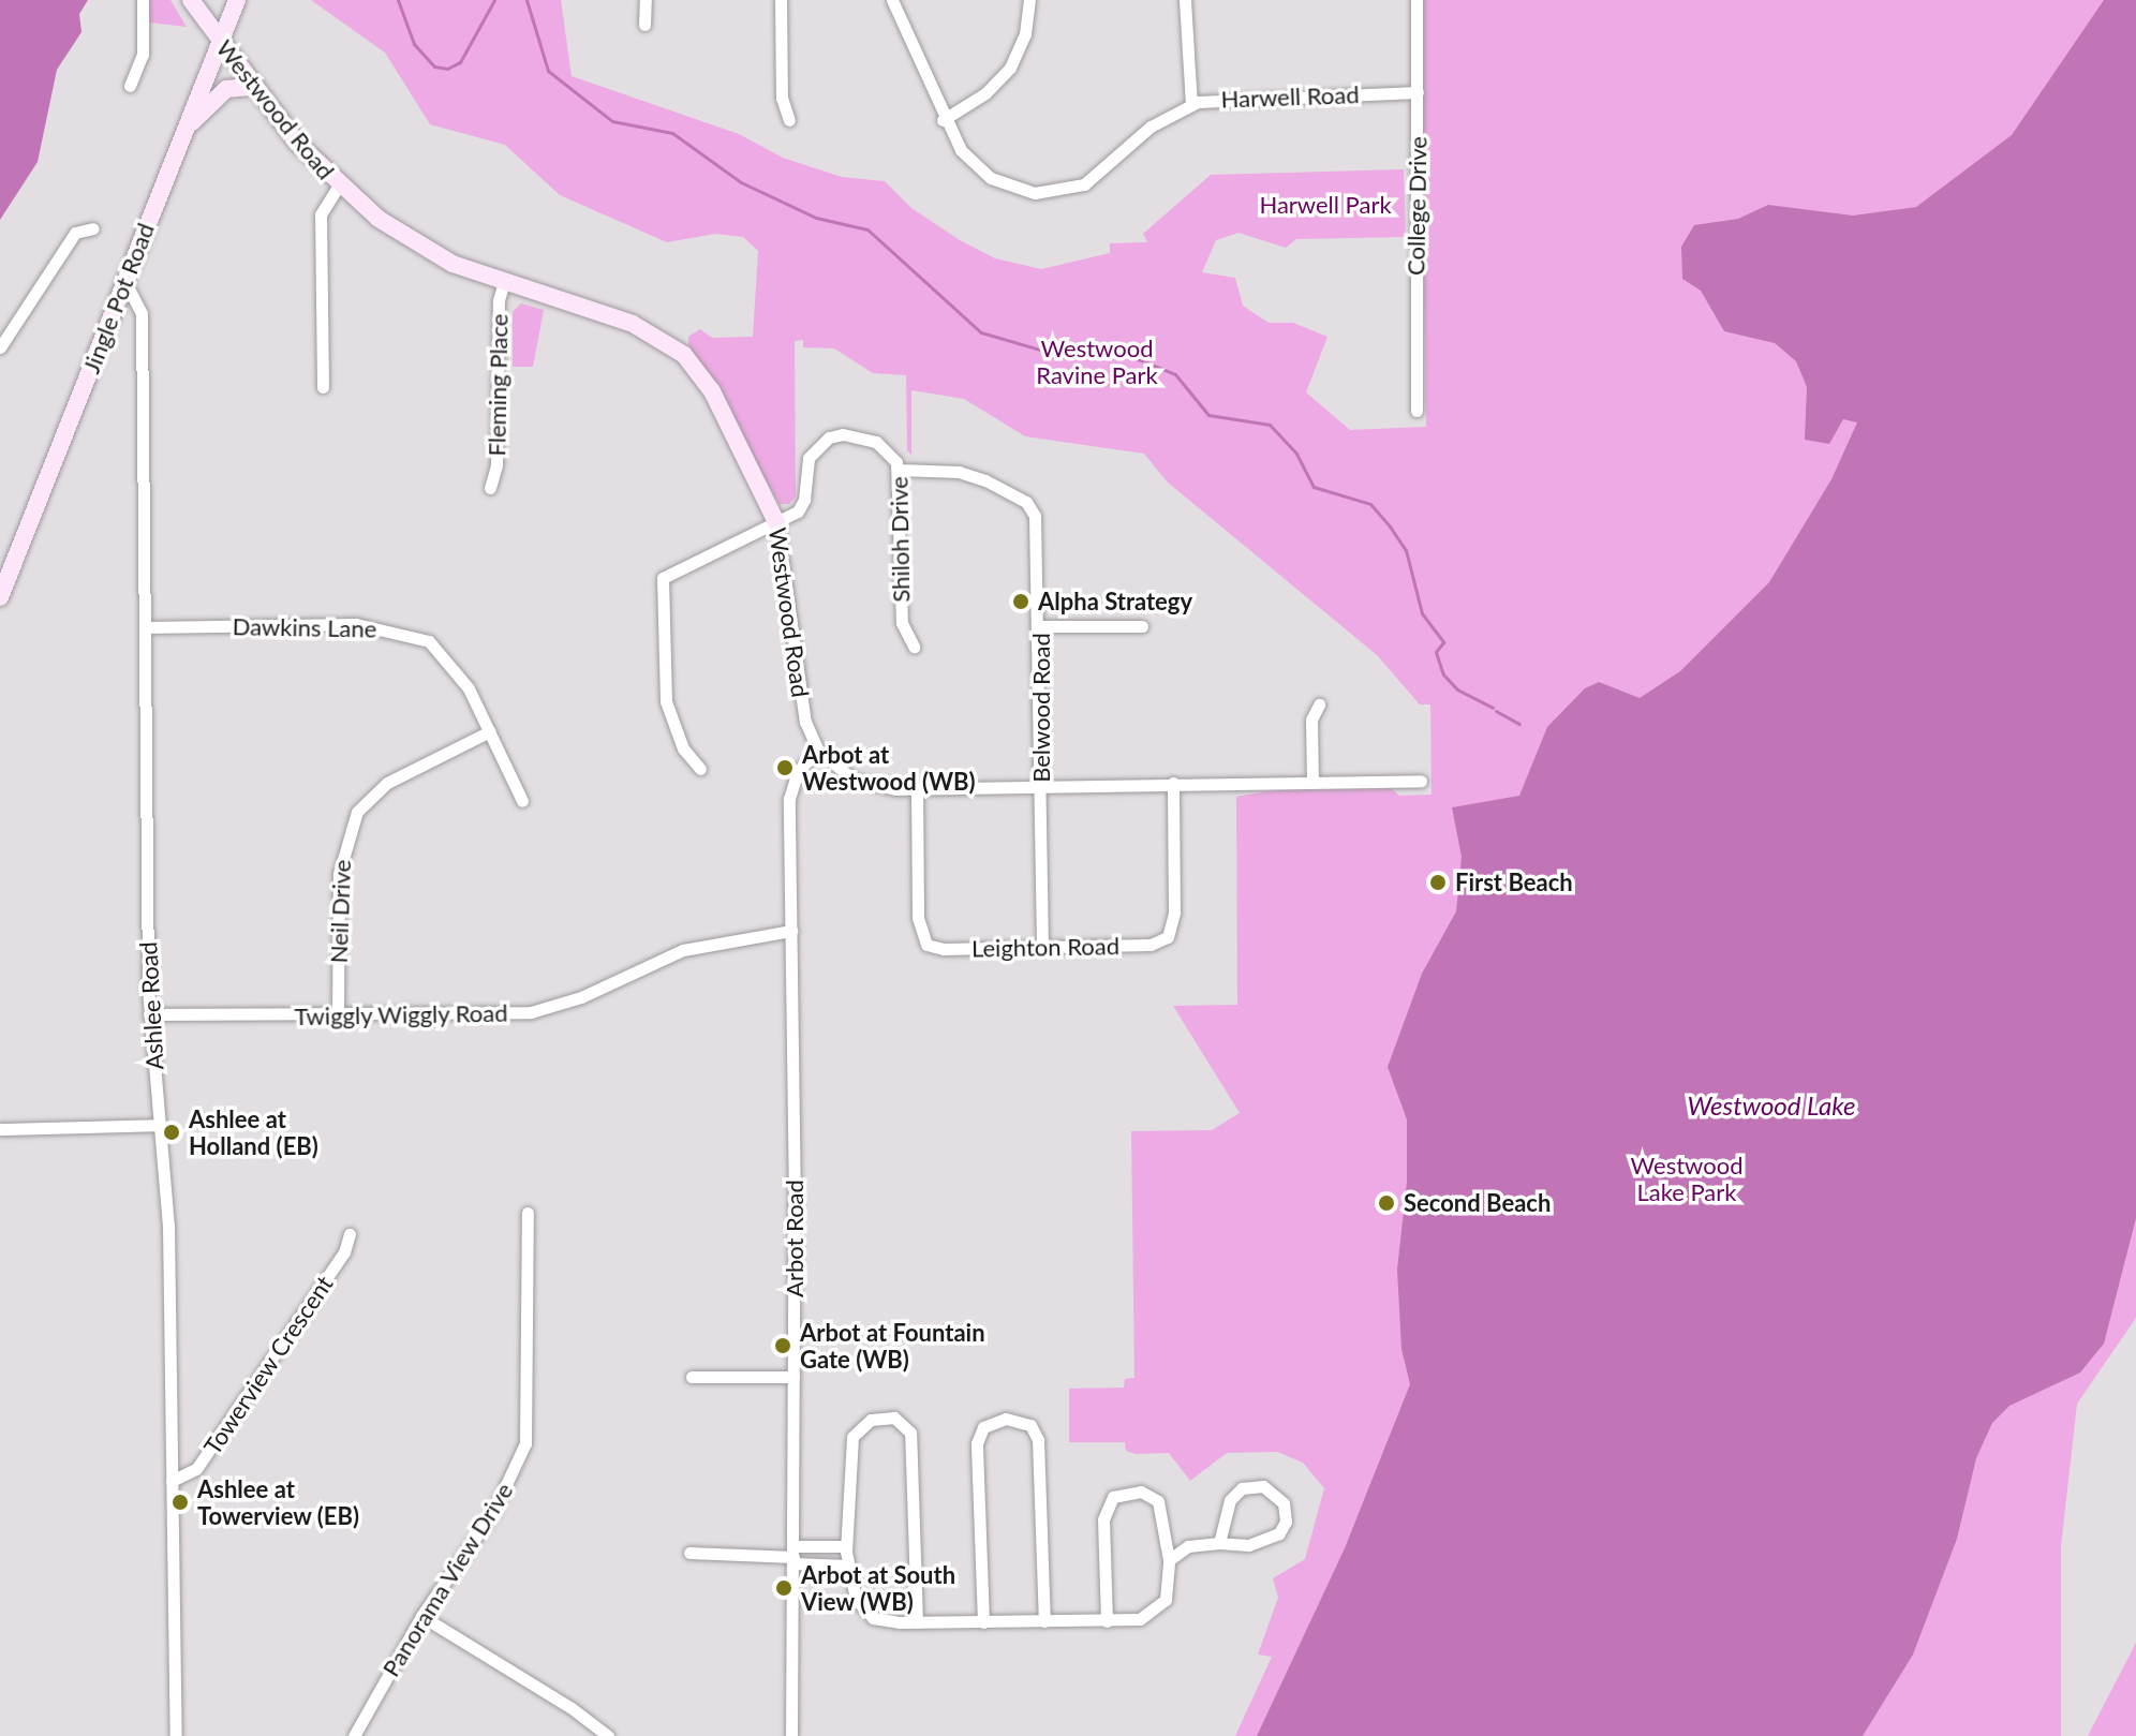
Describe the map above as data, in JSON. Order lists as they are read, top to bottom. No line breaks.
{"streets":{"street":["Harwell Road","Westwood Road","College Drive","Jingle Pot Road","Fleming Place","Shiloh Drive","Dawkins Lane","Belwood Road","Neil Drive","Leighton Road","Ashlee Road","Twiggly Wiggly Road","Arbot Road","Towerview Crescent","Panorama View Drive"]},"crossings":[["Harwell Road","College Drive"],["Westwood Road","Jingle Pot Road"],["Westwood Road","Fleming Place"],["Westwood Road","Shiloh Drive"],["Westwood Road","Arbot Road"],["Jingle Pot Road","Ashlee Road"],["Shiloh Drive","Belwood Road"],["Dawkins Lane","Neil Drive"],["Dawkins Lane","Ashlee Road"],["Belwood Road","Leighton Road"],["Neil Drive","Twiggly Wiggly Road"],["Ashlee Road","Twiggly Wiggly Road"],["Ashlee Road","Towerview Crescent"],["Twiggly Wiggly Road","Arbot Road"]],"water":["Westwood Lake"],"parks":["Harwell Park","Westwood Ravine Park","Westwood Lake Park"],"places":["Alpha Strategy","Arbot at Westwood (WB)","First Beach","Ashlee at Holland (EB)","Second Beach","Arbot at Fountain Gate (WB)","Ashlee at Towerview (EB)","Arbot at South View (WB)"]}
